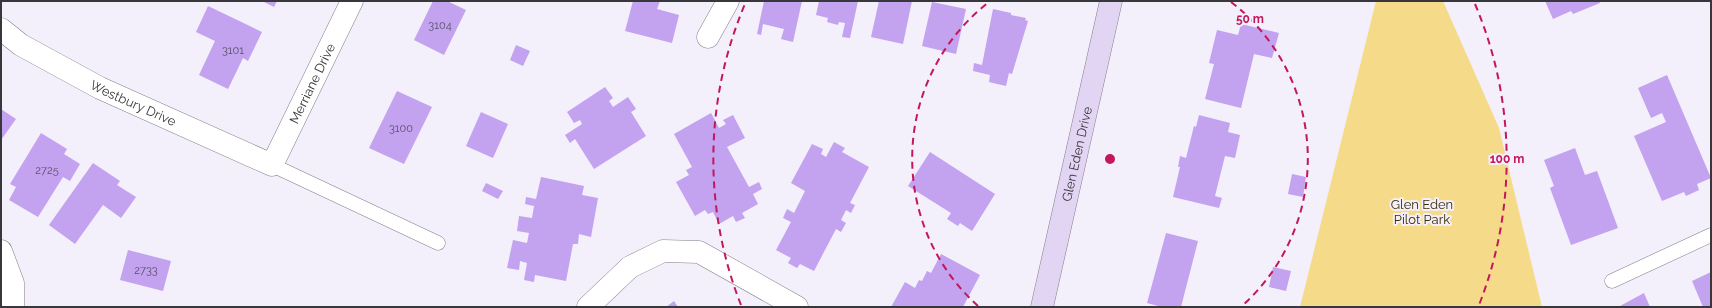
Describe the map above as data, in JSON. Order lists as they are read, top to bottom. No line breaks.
{"streets":{"main road":["Glen Eden Drive"],"street":["Merriane Drive","Westbury Drive"]},"crossings":[["Merriane Drive","Westbury Drive"]],"parks":["Glen Eden Pilot Park"],"house_numbers":["3104","3101","3100","2725","2733"],"rings":["50 m","100 m"]}
